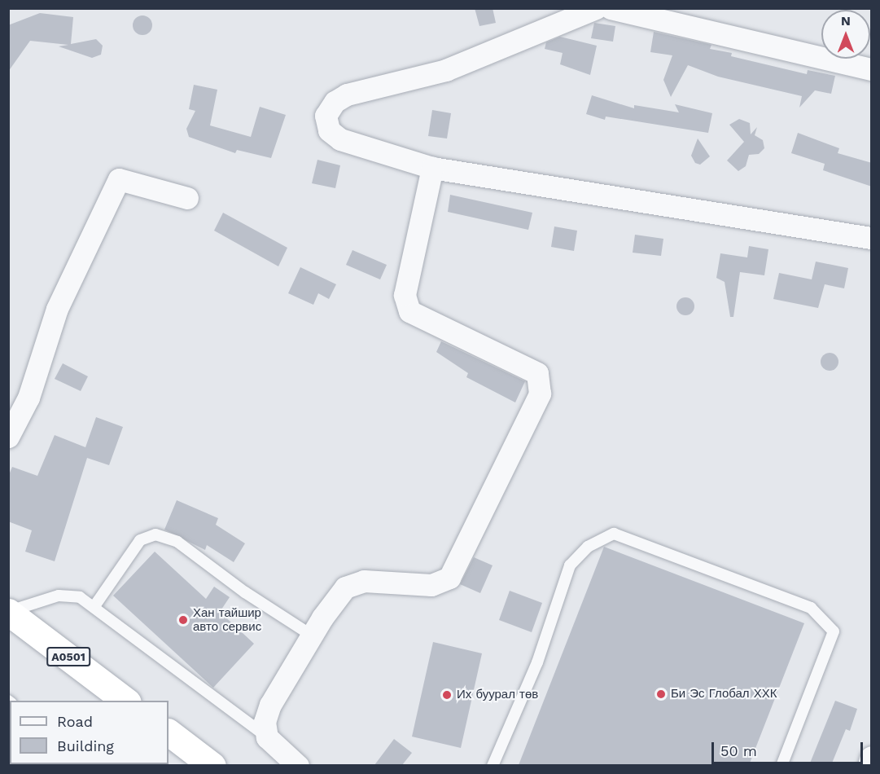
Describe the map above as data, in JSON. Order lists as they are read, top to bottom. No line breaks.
{"streets":{"highway":["A0501"]},"places":["Хан тайшир авто сервис","Би Эс Глобал ХХК","Их буурал төв"],"legend":["Road","Building"],"scale_bar":"50 m","north":"top"}
